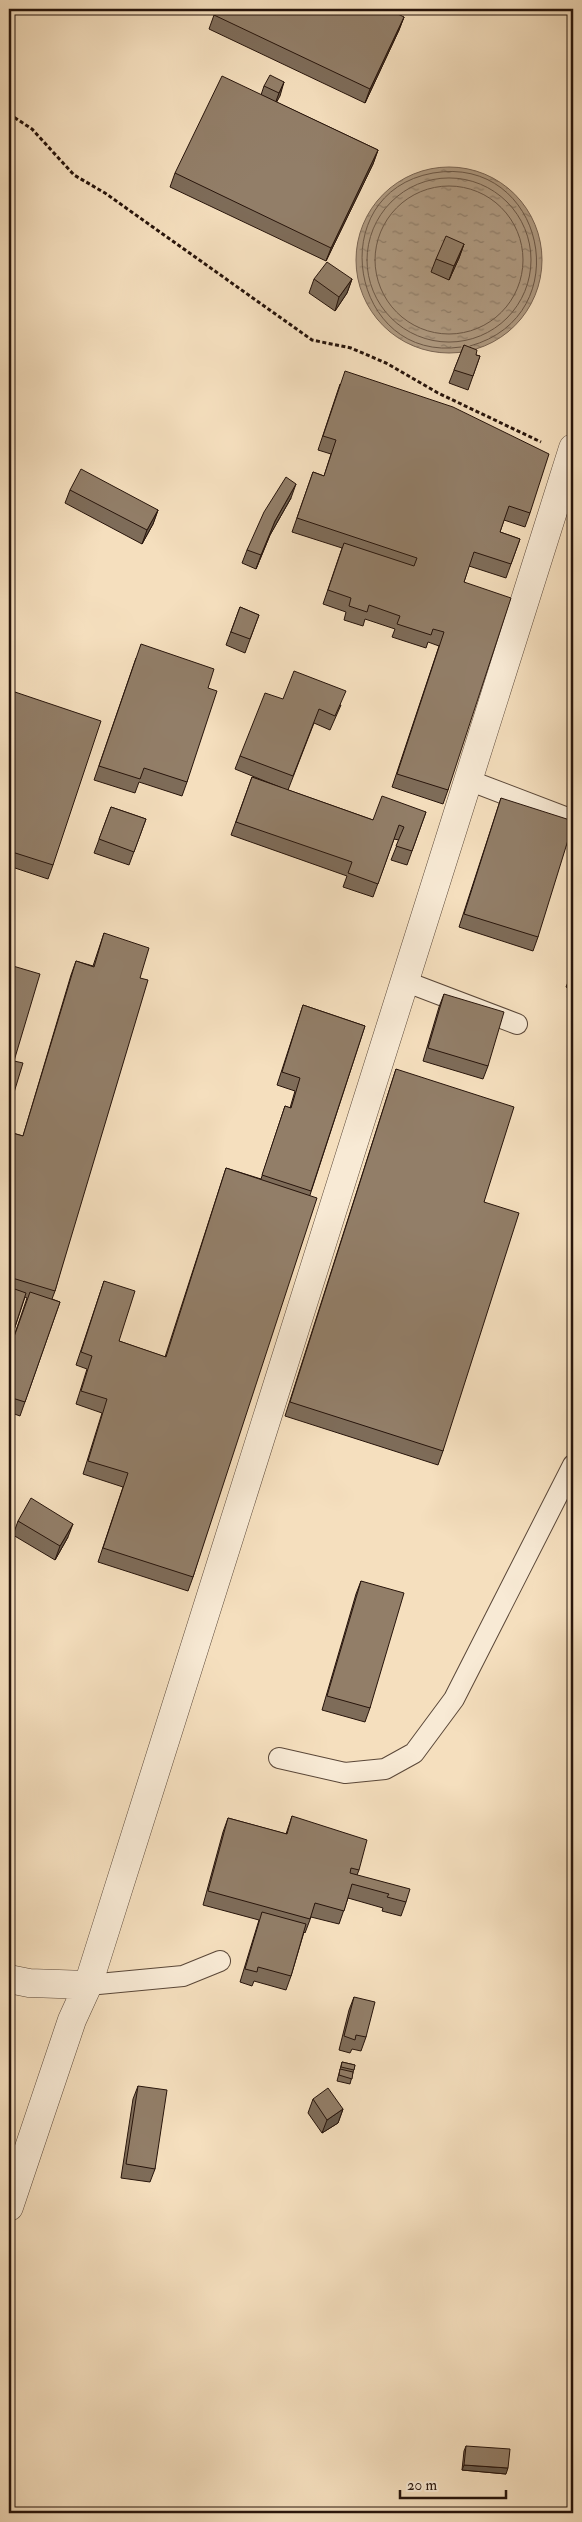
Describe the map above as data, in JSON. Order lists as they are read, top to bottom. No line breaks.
{"scale_bar":"20 m"}
